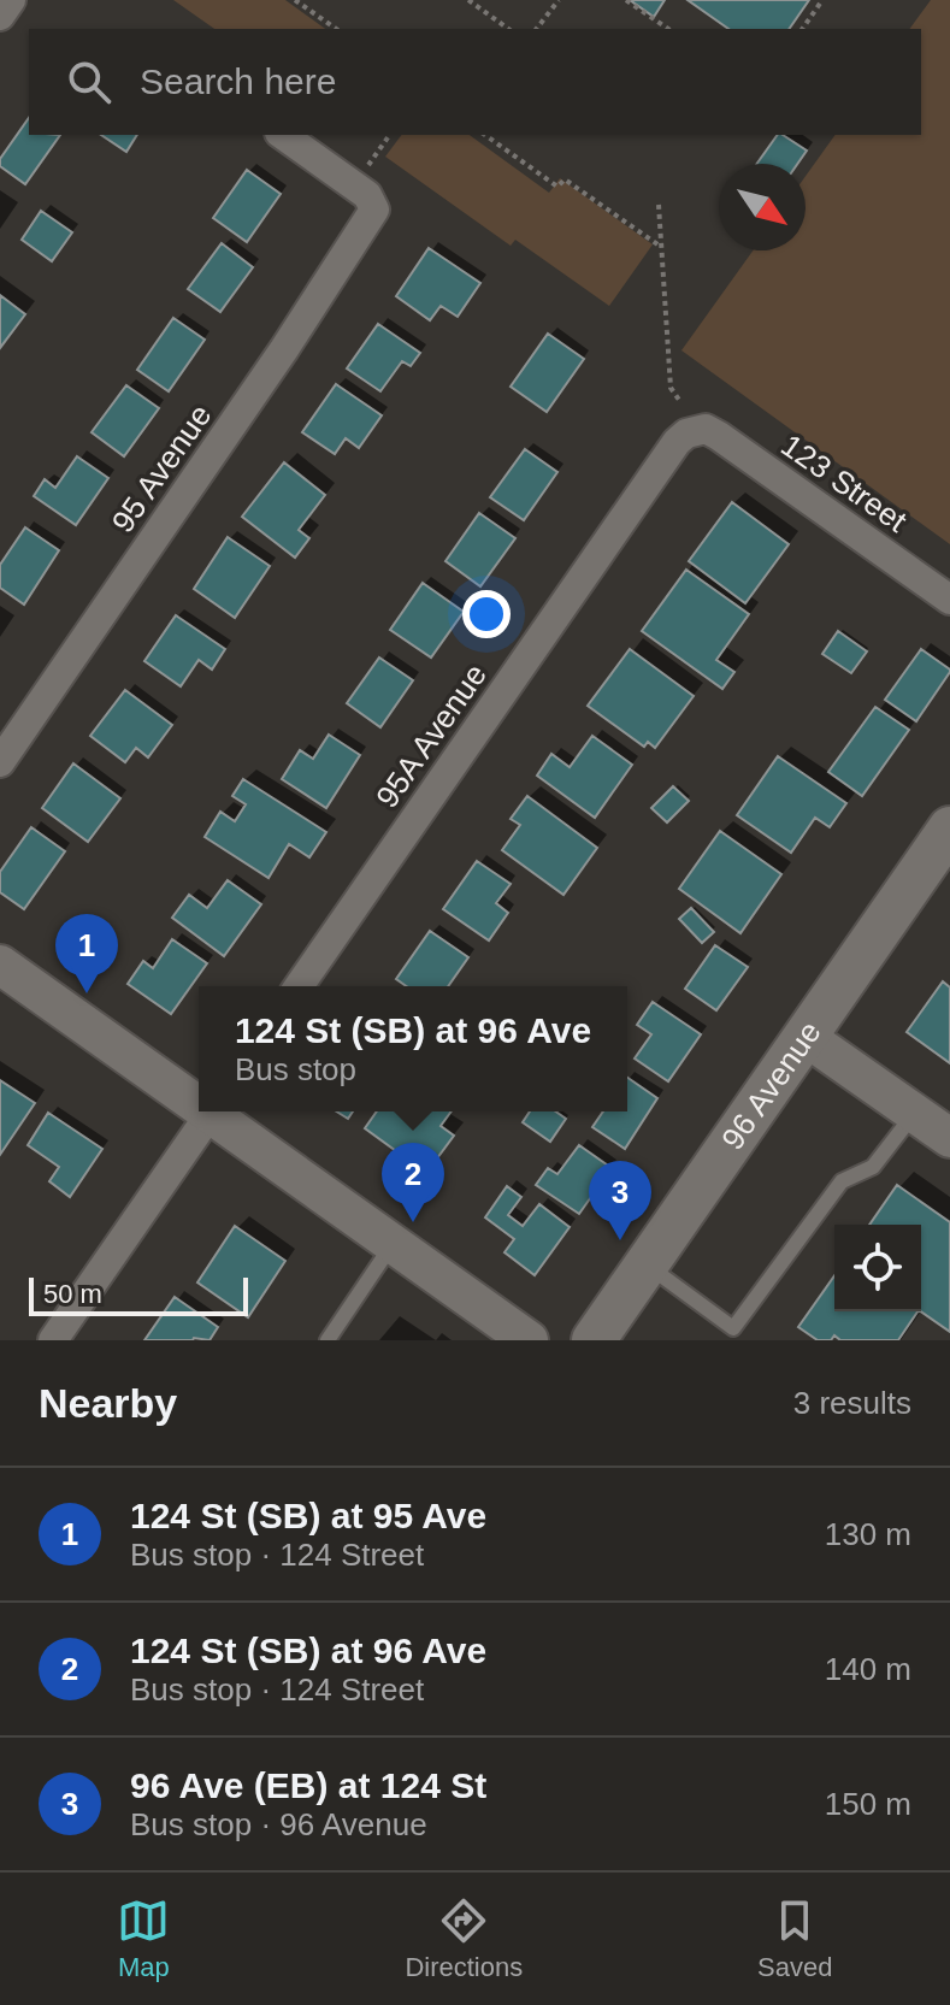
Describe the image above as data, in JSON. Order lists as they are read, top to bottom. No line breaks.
{"streets":{"main road":["96 Avenue"],"street":["95 Avenue","123 Street","95A Avenue"]},"crossings":[["123 Street","95A Avenue"]],"scale_bar":"50 m","north":"bottom right","page":{"search":"Search here","pins":["1","2","3"],"popup":["124 St (SB) at 96 Ave","Bus stop"],"scale":"50 m","heading":["Nearby","3 results"],"list":[{"mark":"1","name":"124 St (SB) at 95 Ave","note":"Bus stop · 124 Street","value":"130 m"},{"mark":"2","name":"124 St (SB) at 96 Ave","note":"Bus stop · 124 Street","value":"140 m"},{"mark":"3","name":"96 Ave (EB) at 124 St","note":"Bus stop · 96 Avenue","value":"150 m"}],"nav":["Map","Directions","Saved"]}}
